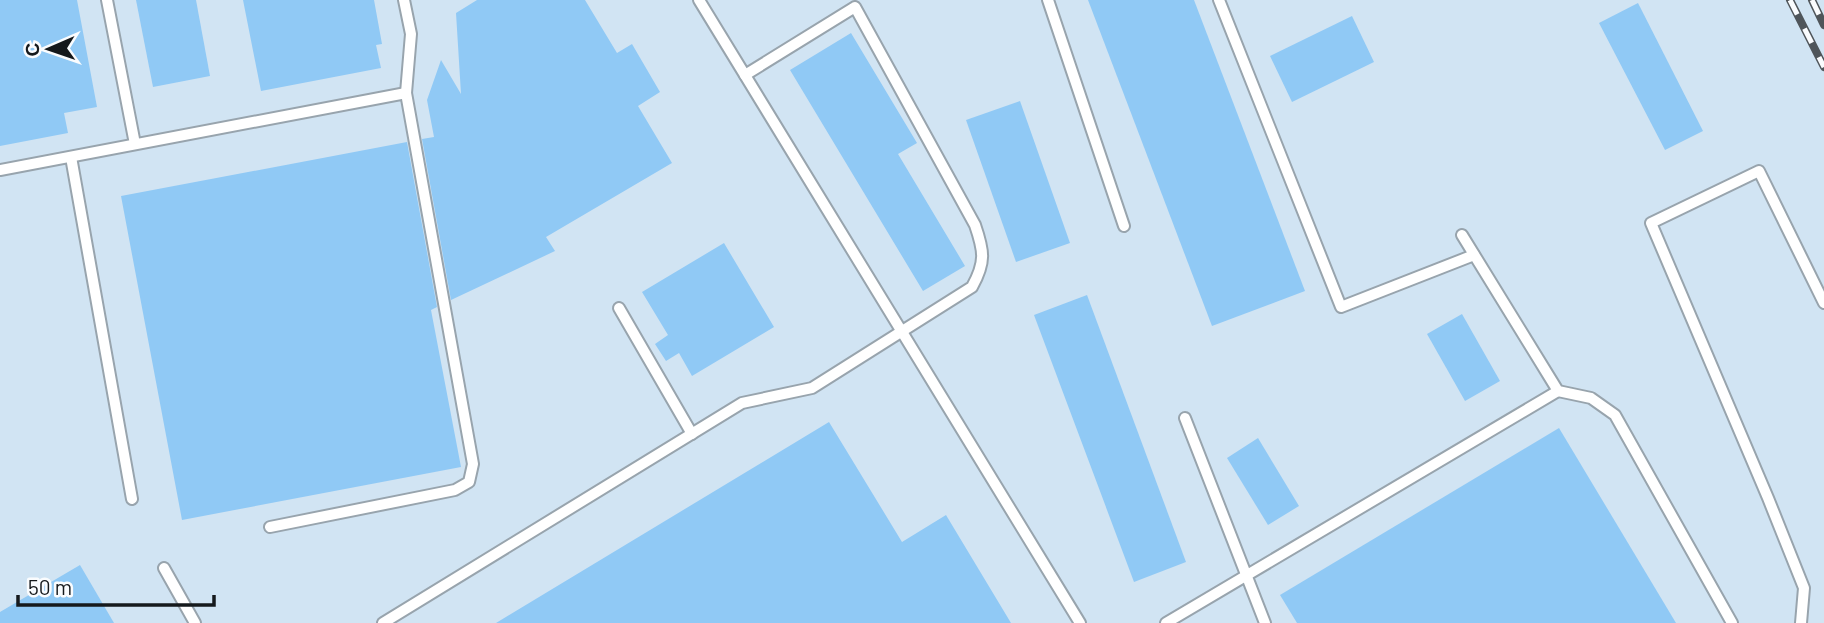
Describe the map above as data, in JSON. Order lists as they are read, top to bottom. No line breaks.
{"scale_bar":"50 m","north":"left"}
